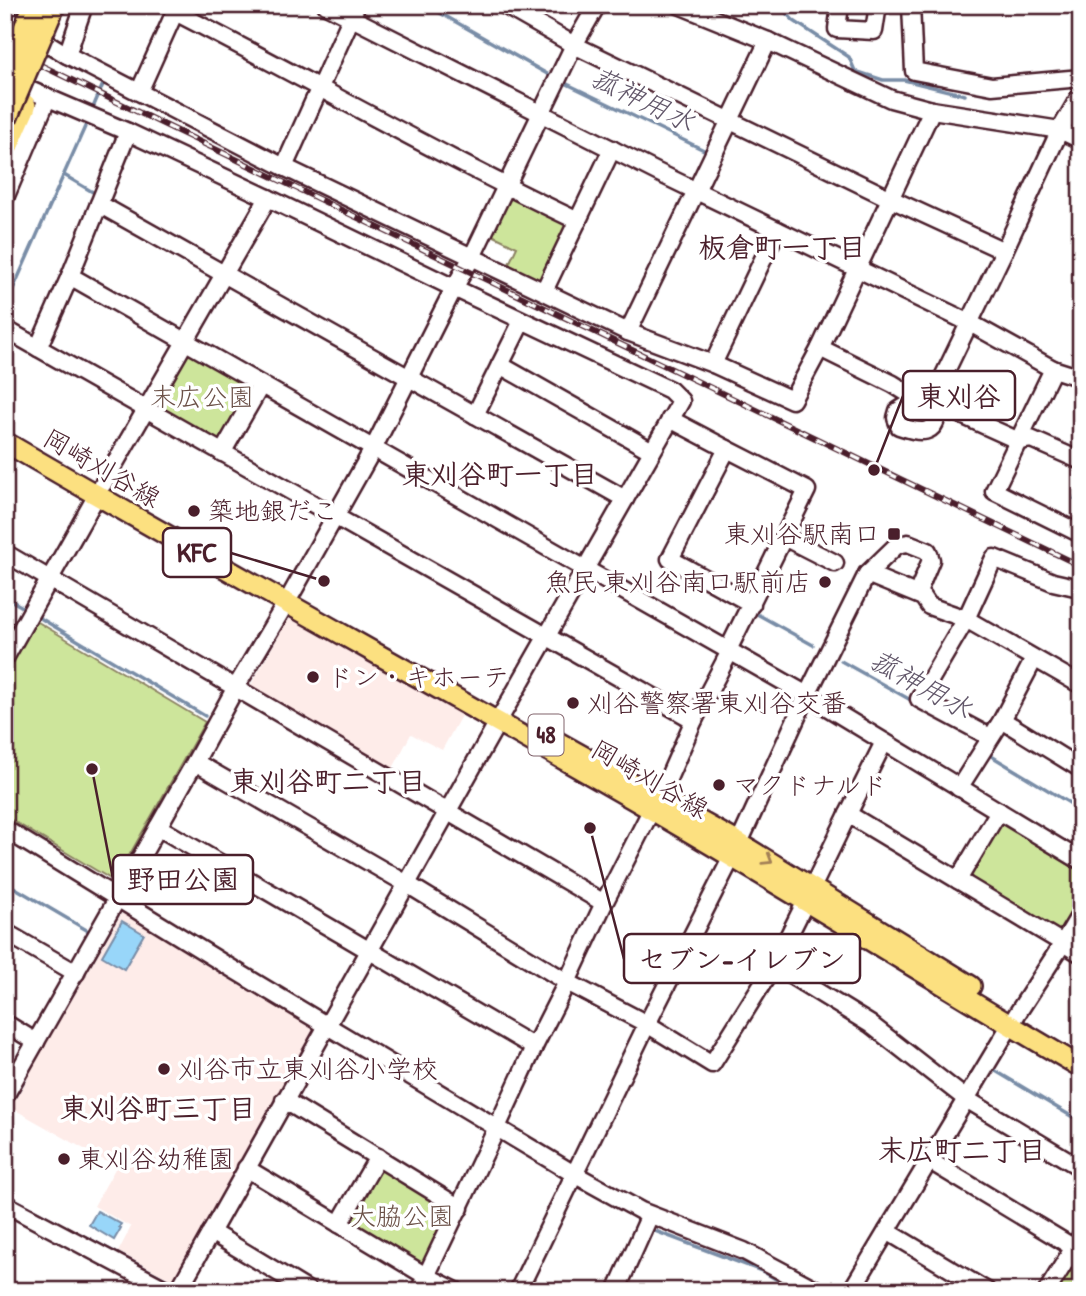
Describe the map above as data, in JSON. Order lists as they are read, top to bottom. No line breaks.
{"streets":{"main road":["岡崎刈谷線","48"]},"districts":["板倉町一丁目","東刈谷町一丁目","東刈谷町二丁目","東刈谷町三丁目","末広町二丁目"],"water":["菰神用水"],"parks":["末広公園","大脇公園"],"places":{"other":["東刈谷","築地銀だこ","KFC","魚民 東刈谷南口駅前店","ドン・キホーテ","刈谷警察署東刈谷交番","野田公園","マクドナルド","セブン-イレブン","刈谷市立東刈谷小学校","東刈谷幼稚園"],"transit":["東刈谷駅南口"]}}
